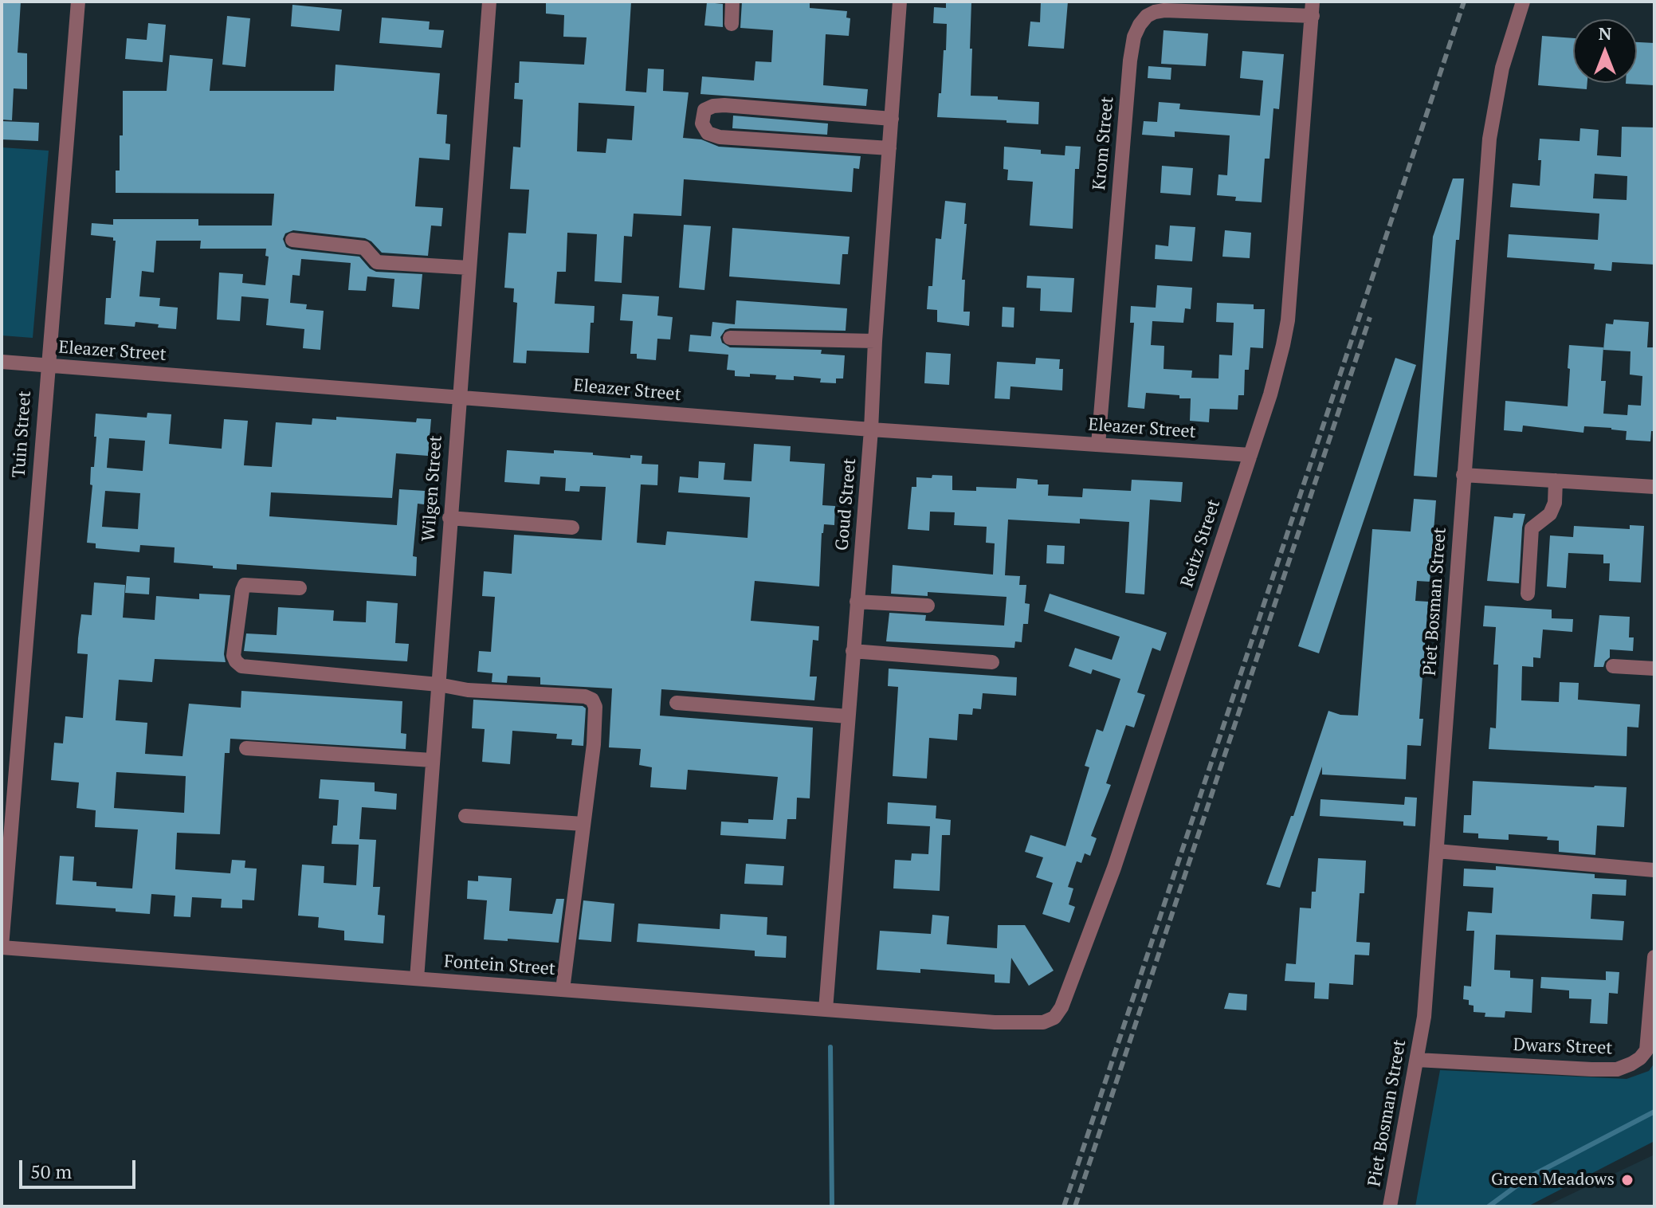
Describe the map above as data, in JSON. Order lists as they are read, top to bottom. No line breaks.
{"streets":{"street":["Krom Street","Eleazer Street","Tuin Street","Wilgen Street","Goud Street","Reitz Street","Piet Bosman Street","Fontein Street","Dwars Street"]},"crossings":[["Krom Street","Eleazer Street"],["Krom Street","Reitz Street"],["Eleazer Street","Tuin Street"],["Eleazer Street","Wilgen Street"],["Eleazer Street","Goud Street"],["Eleazer Street","Reitz Street"],["Tuin Street","Fontein Street"],["Wilgen Street","Fontein Street"],["Goud Street","Fontein Street"],["Reitz Street","Fontein Street"],["Piet Bosman Street","Dwars Street"]],"places":["Green Meadows"],"scale_bar":"50 m","north":"top"}
